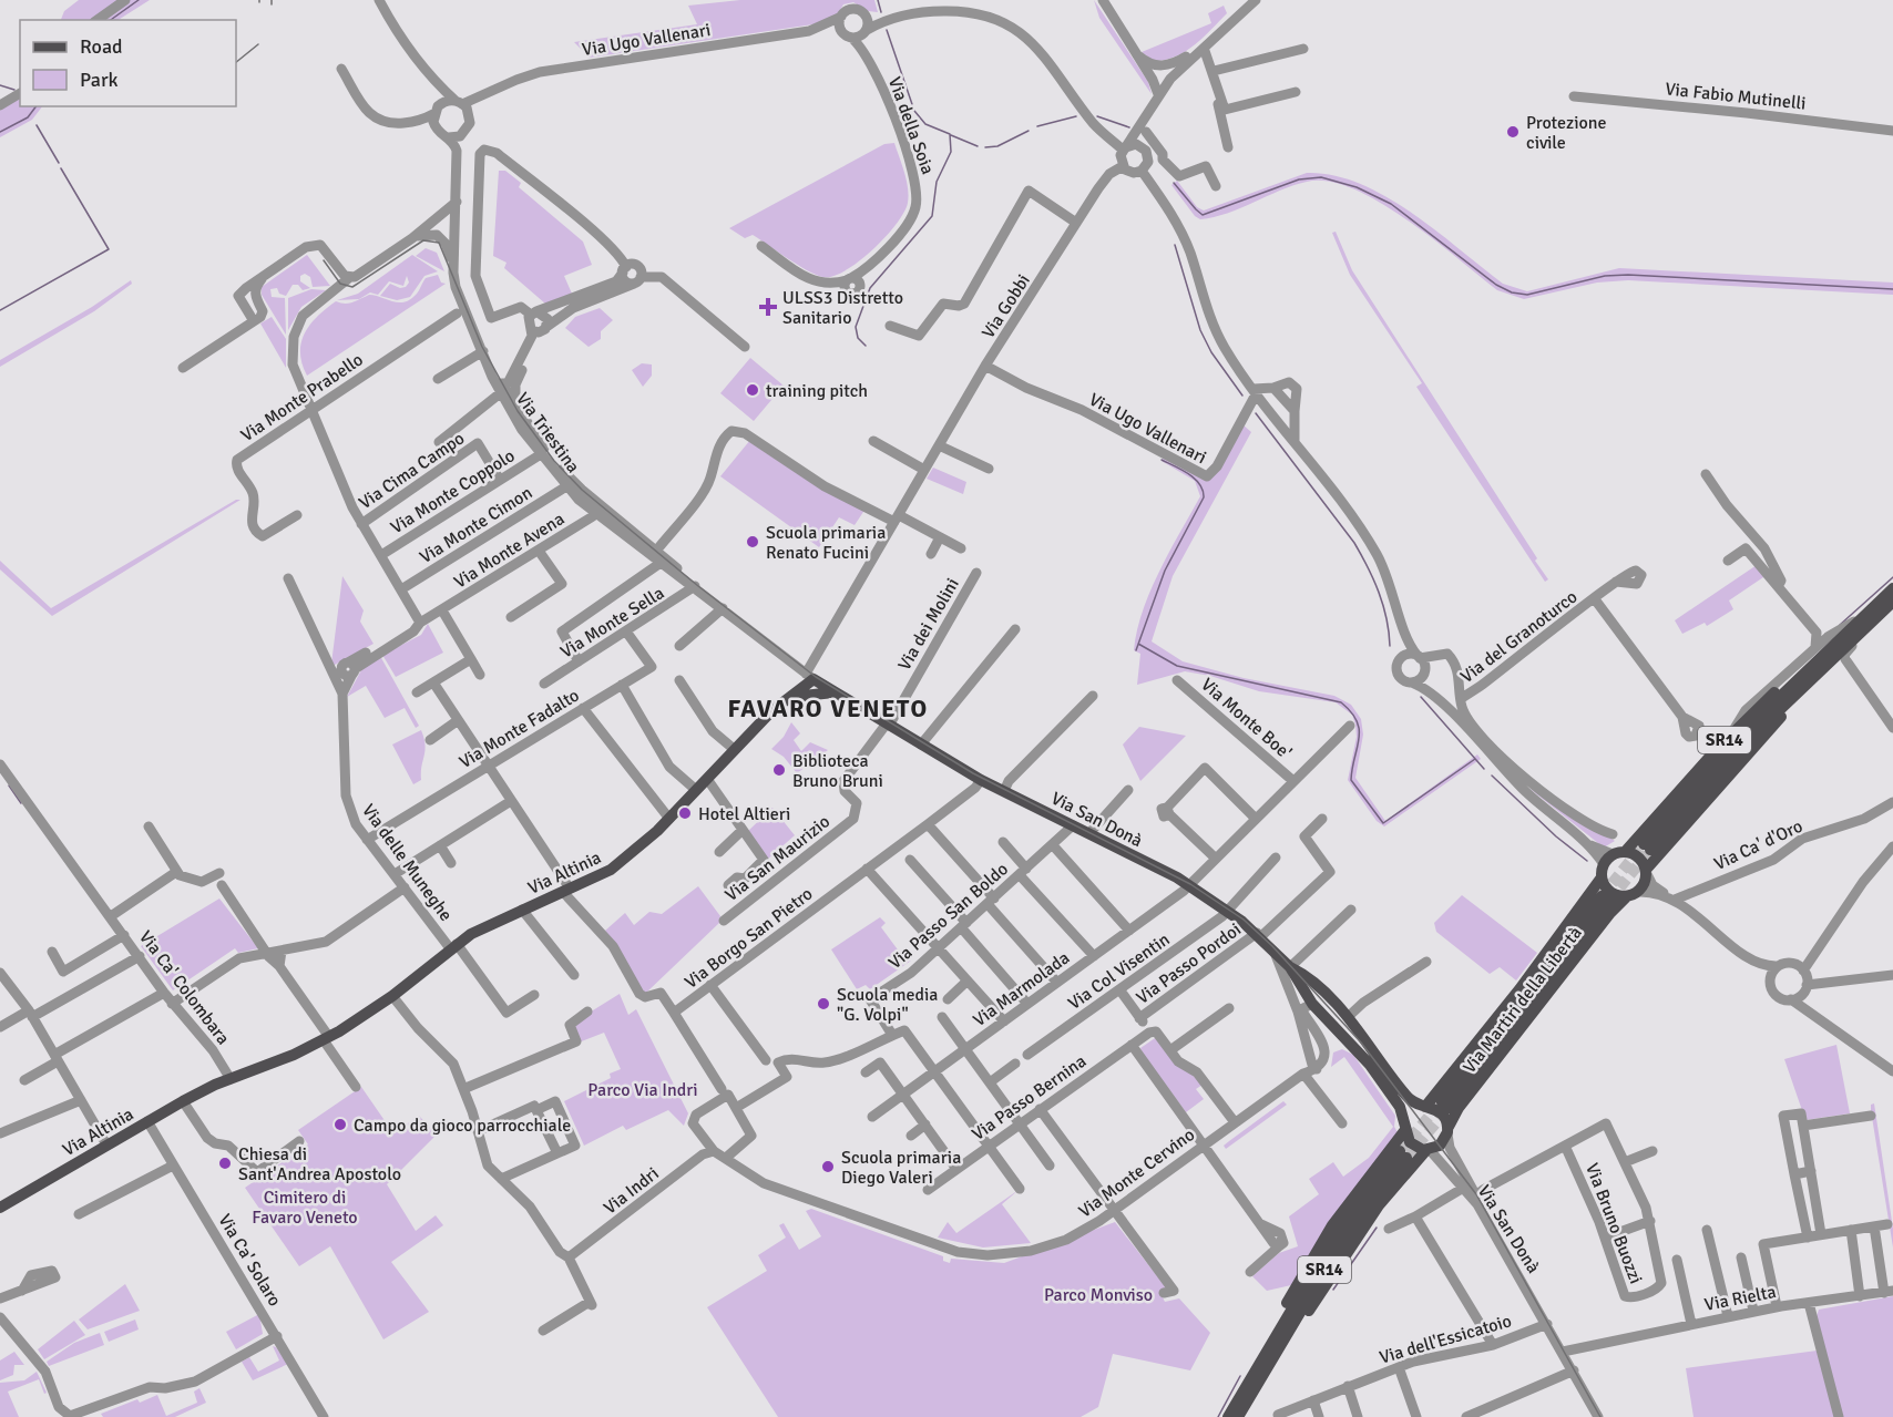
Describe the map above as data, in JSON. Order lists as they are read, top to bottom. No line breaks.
{"streets":{"main road":["SR14","Via San Donà","Via Altinia","Via Martiri della Libertà"],"street":["Via Ugo Vallenari","Via Fabio Mutinelli","Via della Soia","Via Gobbi","Via Monte Prabello","Via Triestina","Via Cima Campo","Via Monte Coppolo","Via Monte Cimon","Via Monte Avena","Via Monte Sella","Via dei Molini","Via del Granoturco","Via Monte Boe'","Via Monte Fadalto","Via Ca' d'Oro","Via San Maurizio","Via delle Muneghe","Via Passo San Boldo","Via Borgo San Pietro","Via Passo Pordoi","Via Col Visentin","Via Ca' Colombara","Via Marmolada","Via Passo Bernina","Via Monte Cervino","Via Indri","Via Bruno Buozzi","Via Ca' Solaro","Via Rielta","Via dell'Essicatoio"]},"crossings":[["Via Ugo Vallenari","Via della Soia"],["Via Ugo Vallenari","Via Gobbi"],["Via Ugo Vallenari","Via Triestina"],["Via Gobbi","Via Triestina"],["Via Gobbi","Via San Donà"],["Via Gobbi","Via Altinia"],["Via Triestina","Via Monte Coppolo"],["Via Triestina","Via Monte Cimon"],["Via Triestina","Via Monte Sella"],["Via Triestina","Via San Donà"],["Via Triestina","Via Altinia"],["Via Cima Campo","Via Monte Coppolo"],["Via Monte Sella","Via Monte Fadalto"],["Via dei Molini","Via San Donà"],["Via dei Molini","Via San Maurizio"],["Via Monte Boe'","Via San Donà"],["Via Monte Boe'","Via Marmolada"],["Via Monte Fadalto","Via delle Muneghe"],["SR14","Via Martiri della Libertà"],["Via San Donà","Via San Maurizio"],["Via San Donà","Via Altinia"],["Via San Donà","Via Passo San Boldo"],["Via San Donà","Via Borgo San Pietro"],["Via San Donà","Via Passo Pordoi"],["Via San Donà","Via Col Visentin"],["Via San Donà","Via Marmolada"],["Via San Donà","Via Martiri della Libertà"],["Via San Donà","Via Monte Cervino"],["Via San Donà","Via Bruno Buozzi"],["Via San Donà","Via Rielta"],["Via San Donà","Via dell'Essicatoio"],["Via delle Muneghe","Via Altinia"],["Via Altinia","Via Borgo San Pietro"],["Via Altinia","Via Ca' Colombara"],["Via Altinia","Via Ca' Solaro"],["Via Passo Pordoi","Via Col Visentin"],["Via Passo Pordoi","Via Passo Bernina"],["Via Monte Cervino","Via Indri"]],"districts":["FAVARO VENETO"],"parks":["Parco Via Indri","Cimitero di Favaro Veneto","Parco Monviso"],"places":{"other":["Protezione civile","training pitch","Scuola primaria Renato Fucini","Biblioteca Bruno Bruni","Hotel Altieri","Scuola media \"G. Volpi\"","Campo da gioco parrocchiale","Chiesa di Sant'Andrea Apostolo","Scuola primaria Diego Valeri"],"health":["ULSS3 Distretto Sanitario"]},"legend":["Road","Park"]}
